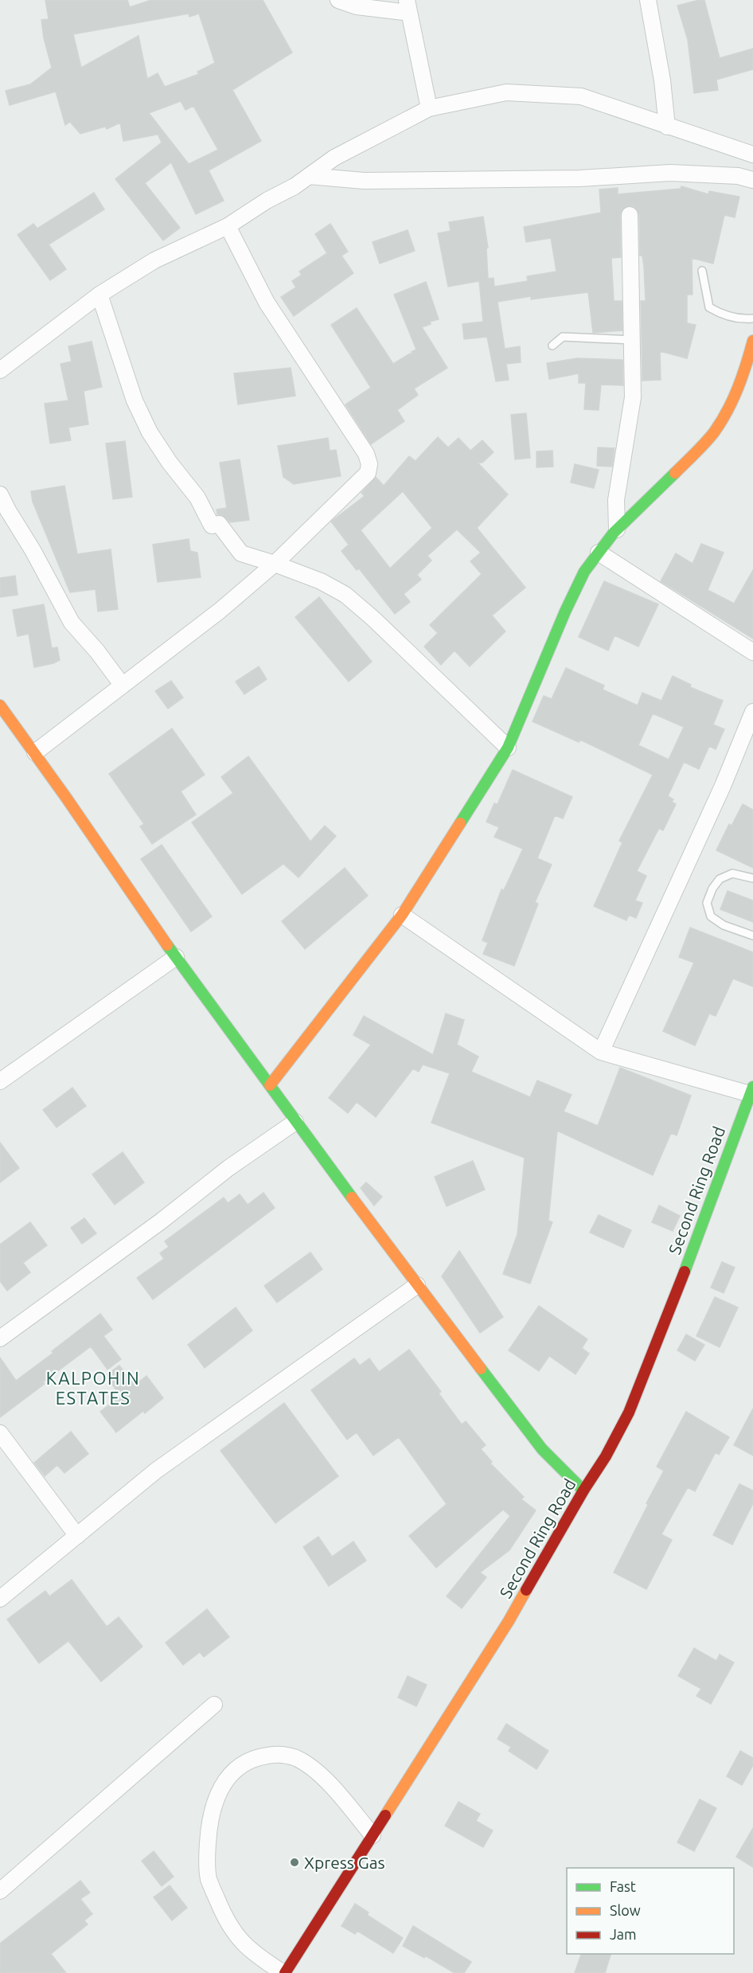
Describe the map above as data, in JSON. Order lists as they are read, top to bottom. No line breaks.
{"streets":{"street":["Second Ring Road"]},"districts":["KALPOHIN ESTATES"],"places":["Xpress Gas"],"legend":["Fast","Slow","Jam"]}
